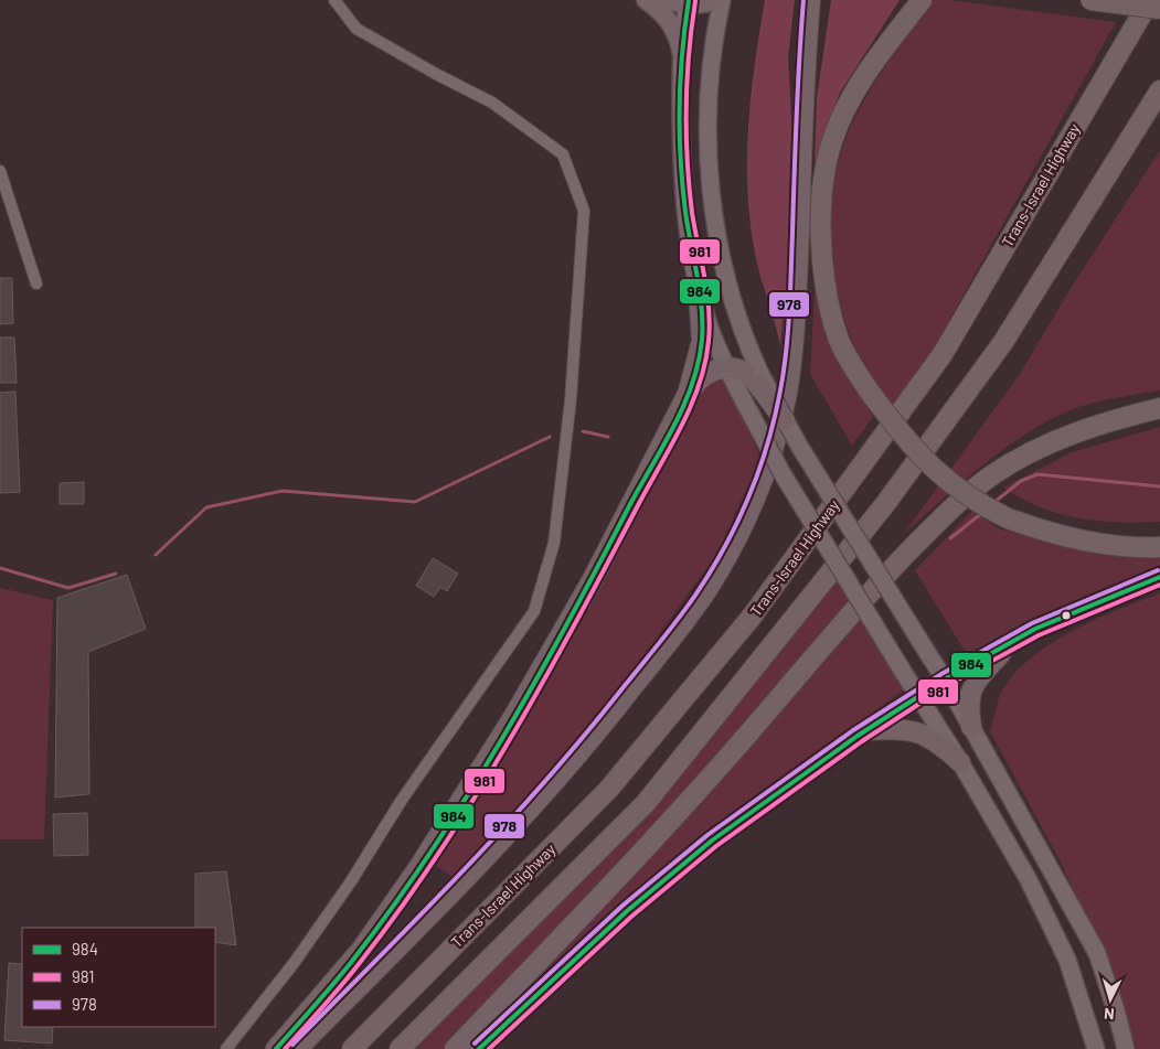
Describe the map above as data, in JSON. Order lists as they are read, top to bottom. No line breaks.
{"streets":{"highway":["Trans-Israel Highway"]},"lines":["transit line 984","transit line 978","transit line 981"],"legend":["984","981","978"],"north":"bottom"}
